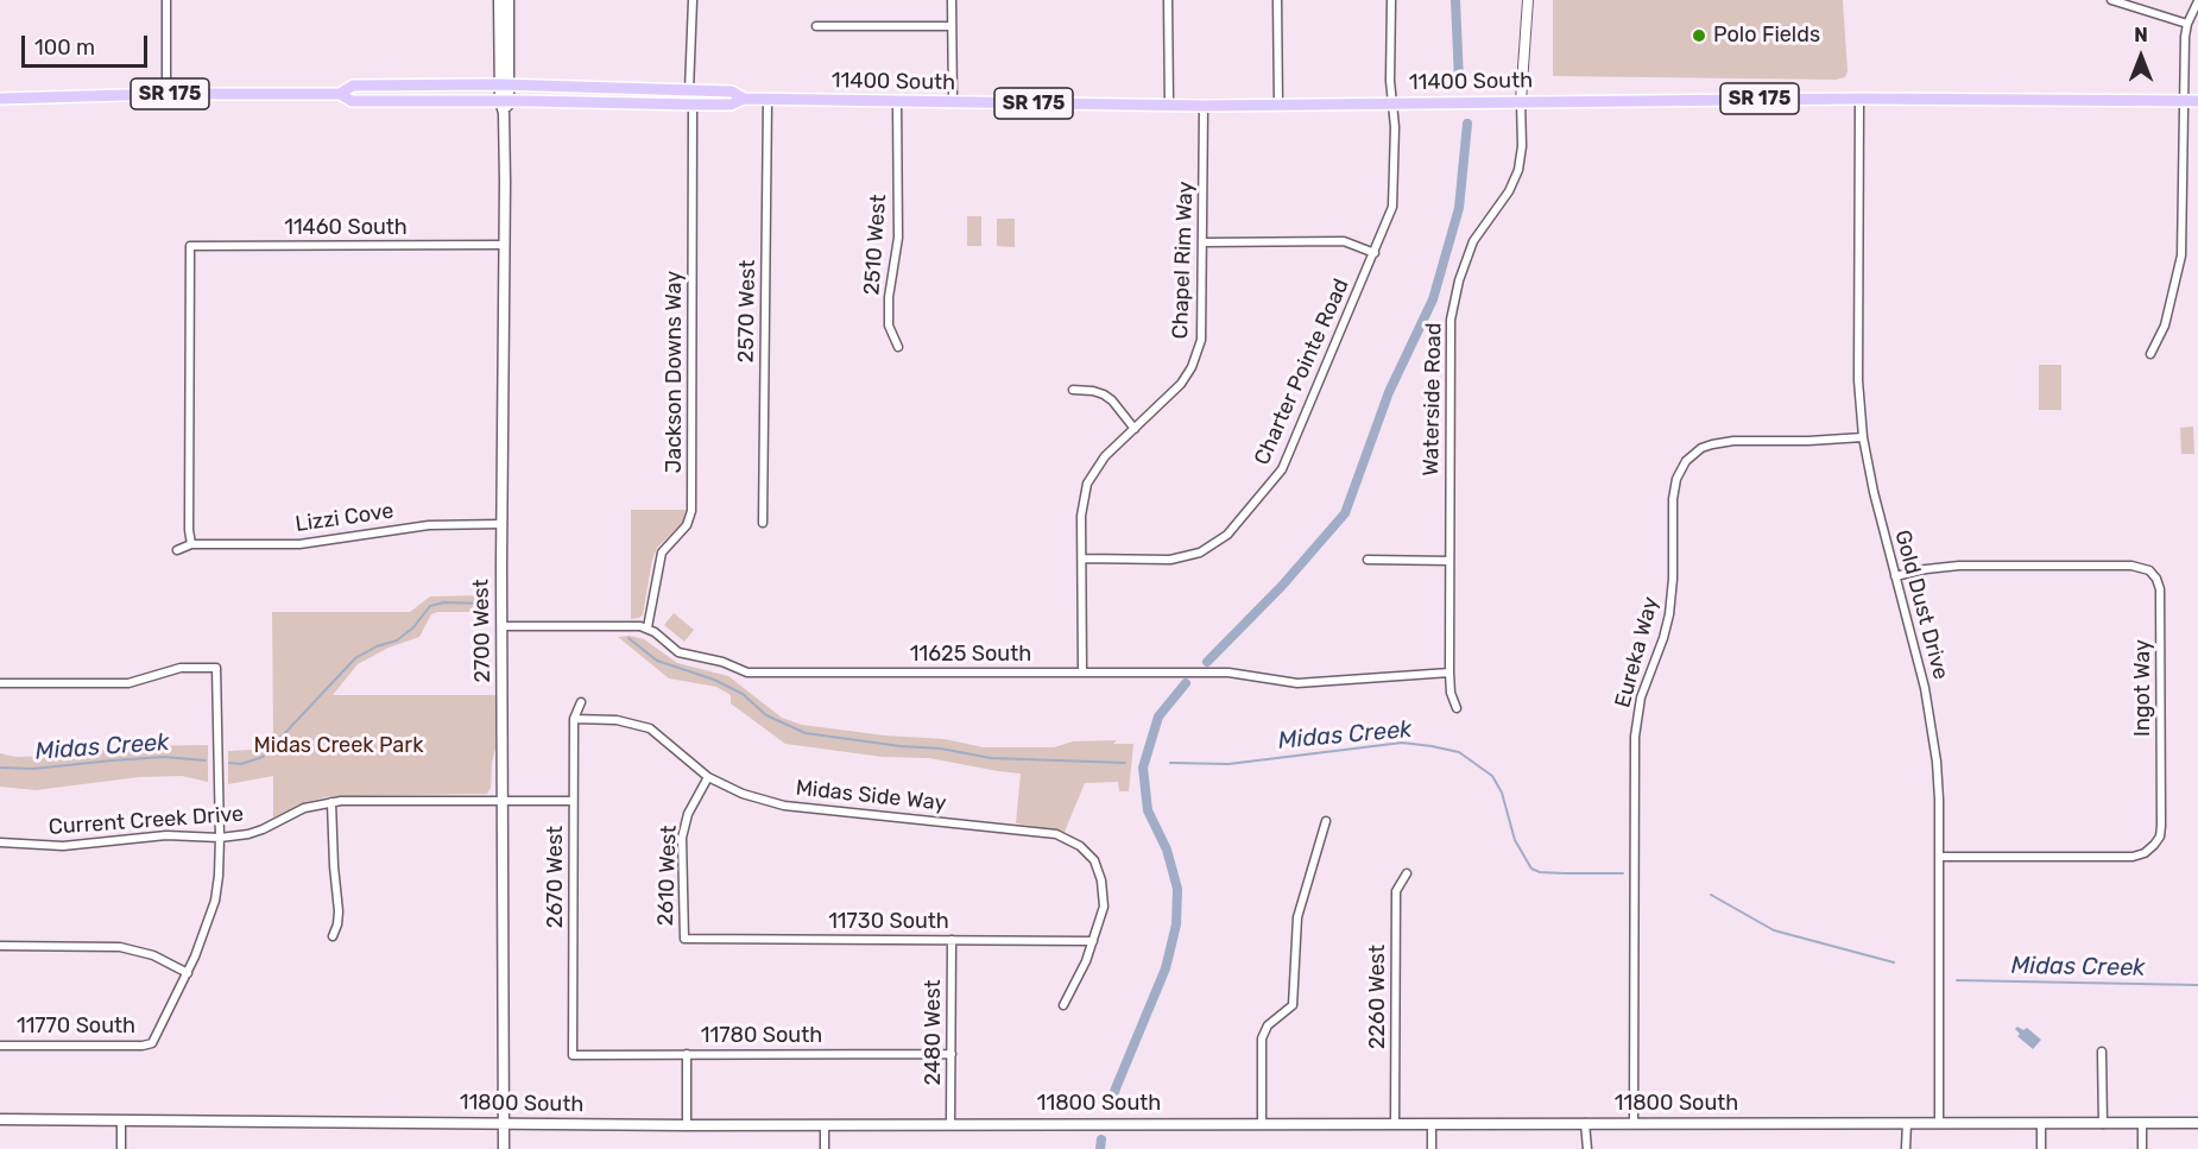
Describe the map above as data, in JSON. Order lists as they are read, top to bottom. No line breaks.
{"streets":{"main road":["11400 South","SR 175","2700 West","11800 South"],"street":["11460 South","2510 West","Chapel Rim Way","2570 West","Jackson Downs Way","Charter Pointe Road","Waterside Road","Lizzi Cove","Gold Dust Drive","Eureka Way","11625 South","Ingot Way","Midas Side Way","Current Creek Drive","2610 West","2670 West","11730 South","2260 West","11770 South","2480 West","11780 South"]},"crossings":[["11400 South","2510 West"],["11400 South","Chapel Rim Way"],["11400 South","2570 West"],["11400 South","Jackson Downs Way"],["11400 South","Charter Pointe Road"],["11400 South","Waterside Road"],["11400 South","Gold Dust Drive"],["11400 South","2700 West"],["11460 South","Lizzi Cove"],["11460 South","2700 West"],["Chapel Rim Way","Charter Pointe Road"],["Chapel Rim Way","11625 South"],["Jackson Downs Way","11625 South"],["Waterside Road","11625 South"],["Lizzi Cove","2700 West"],["Gold Dust Drive","Eureka Way"],["Gold Dust Drive","Ingot Way"],["Gold Dust Drive","11800 South"],["2700 West","Current Creek Drive"],["2700 West","11800 South"],["Eureka Way","11800 South"],["Midas Side Way","2610 West"],["Midas Side Way","2670 West"],["Midas Side Way","11730 South"],["Current Creek Drive","2670 West"],["2610 West","11730 South"],["2670 West","11780 South"],["11730 South","2480 West"],["2260 West","11800 South"],["2480 West","11780 South"],["2480 West","11800 South"]],"water":["Midas Creek"],"parks":["Midas Creek Park"],"places":["Polo Fields"],"scale_bar":"100 m","north":"top"}
